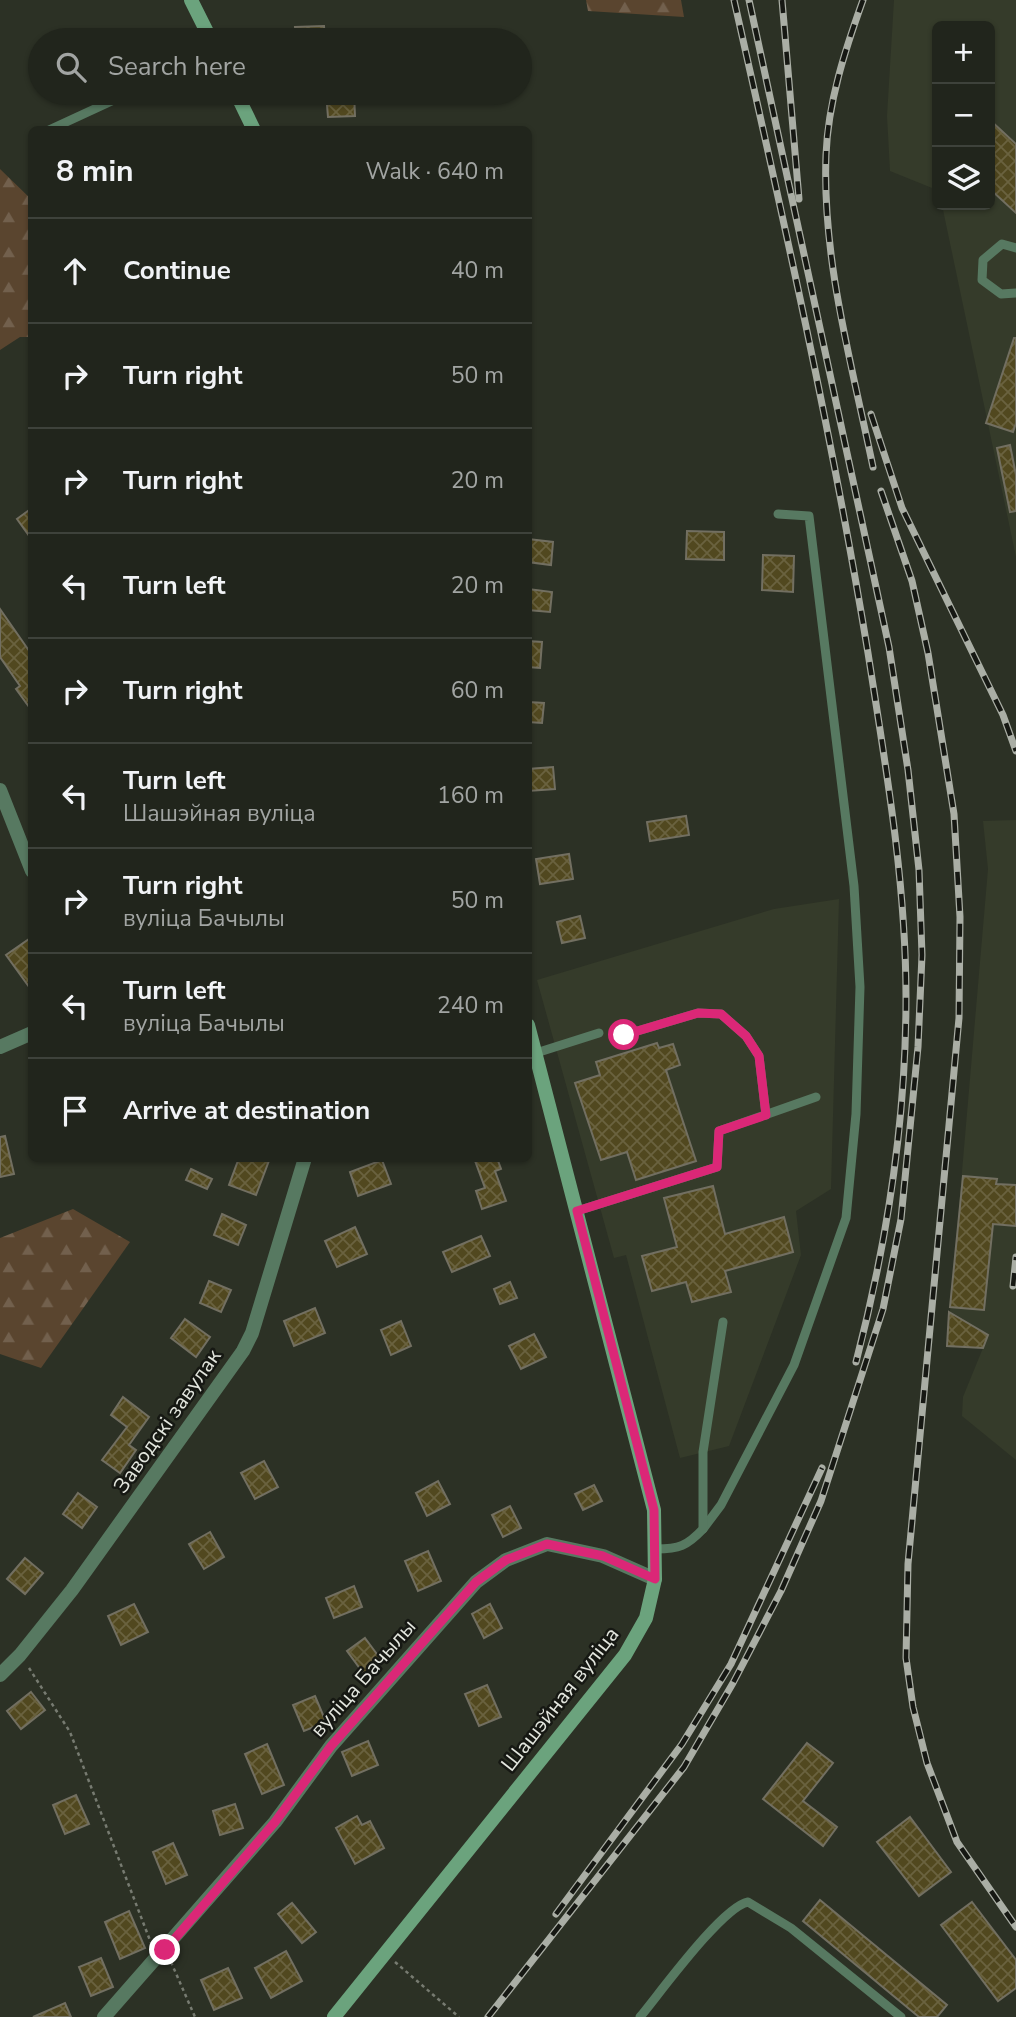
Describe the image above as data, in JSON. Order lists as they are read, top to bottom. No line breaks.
{"streets":{"main road":["Шашэйная вуліца"],"street":["Заводскі завулак","вуліца Бачылы"]},"crossings":[["вуліца Бачылы","Шашэйная вуліца"]],"page":{"map_buttons":["+","−"],"search":"Search here","heading":["8 min","Walk · 640 m"],"list":[["Continue","40 m"],["Turn right","50 m"],["Turn right","20 m"],["Turn left","20 m"],["Turn right","60 m"],["Turn left","Шашэйная вуліца","160 m"],["Turn right","вуліца Бачылы","50 m"],["Turn left","вуліца Бачылы","240 m"],"Arrive at destination"]}}
